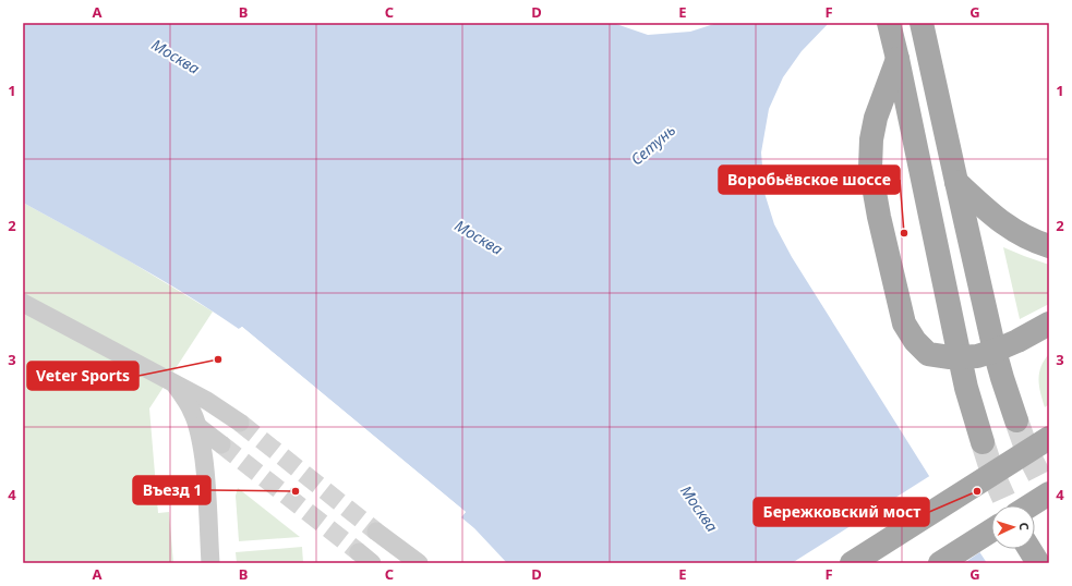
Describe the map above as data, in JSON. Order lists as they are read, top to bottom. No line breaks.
{"water":["Москва","Сетунь"],"places":["Воробьёвское шоссе","Veter Sports","Въезд 1","Бережковский мост"],"north":"right","grid":{"columns":["A","B","C","D","E","F","G"],"rows":["1","2","3","4"]}}
